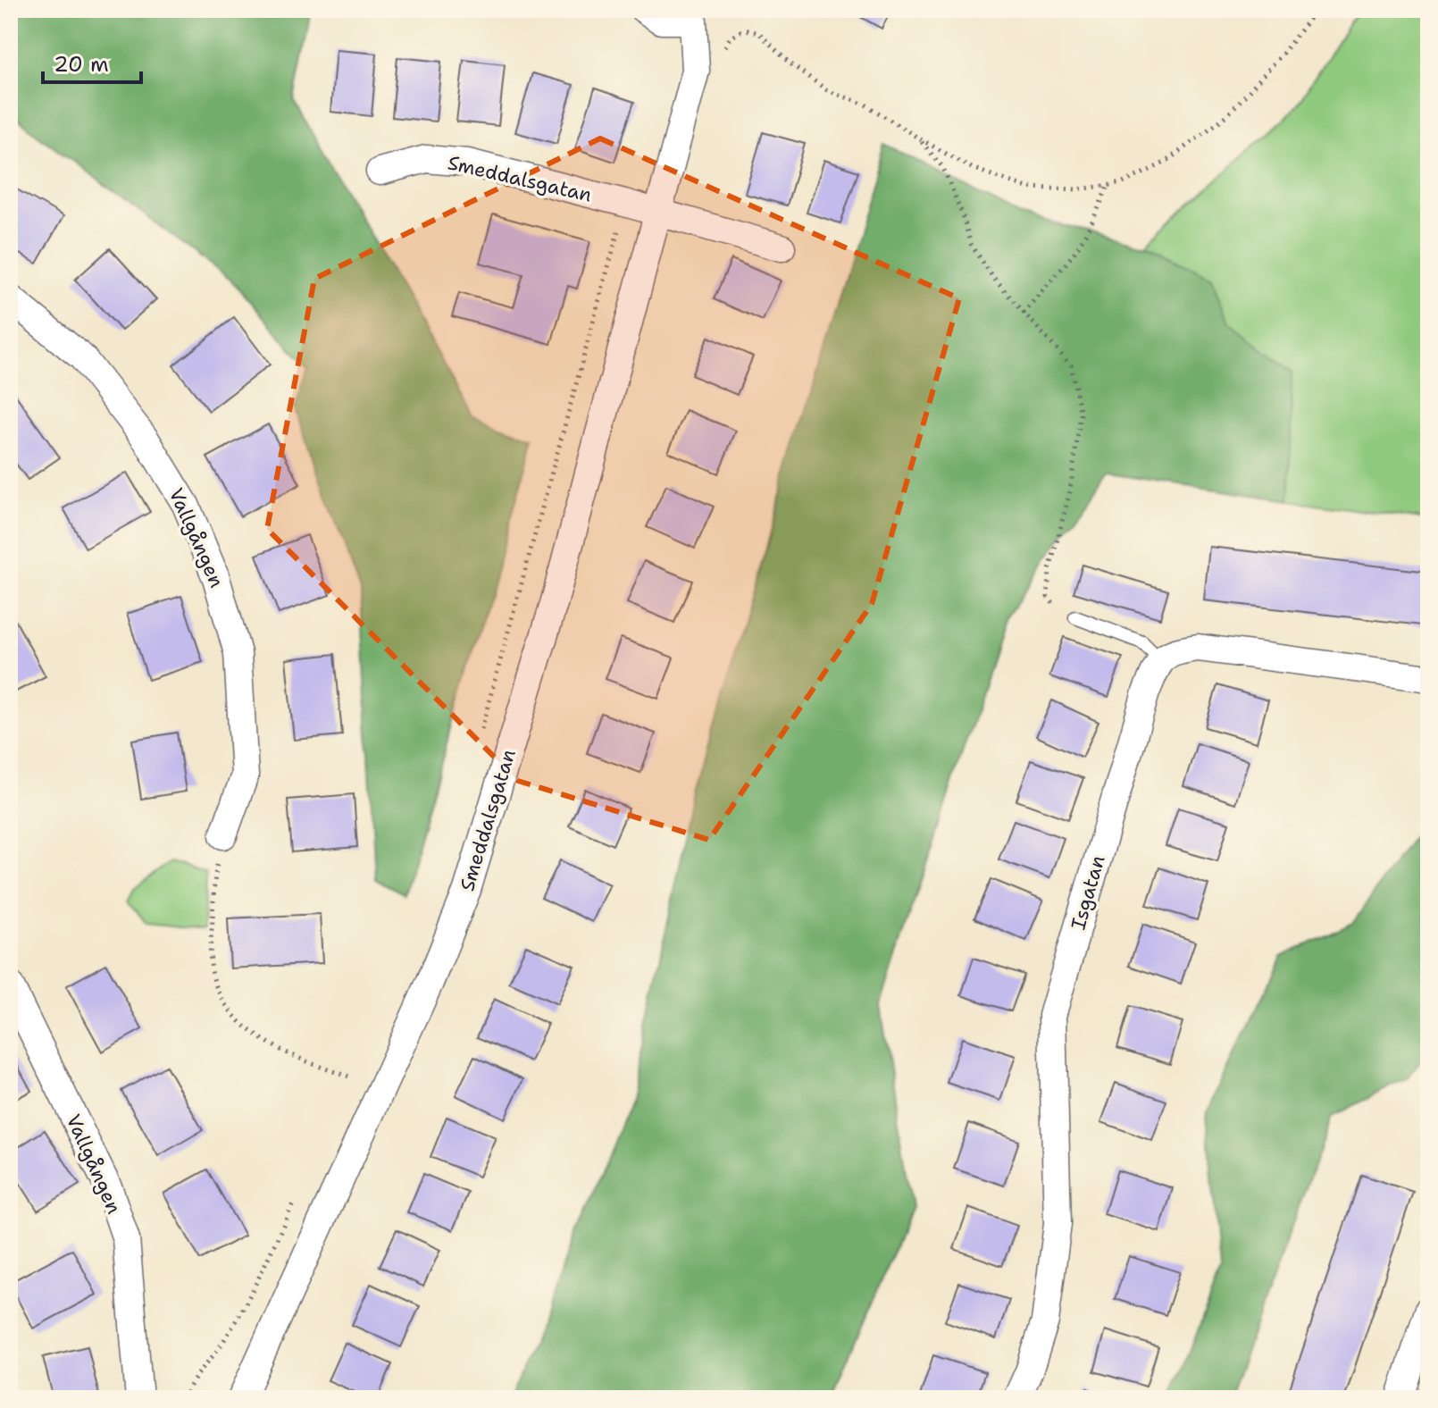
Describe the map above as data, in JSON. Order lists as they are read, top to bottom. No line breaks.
{"streets":{"street":["Smeddalsgatan","Vallgången","Isgatan"]},"scale_bar":"20 m"}
